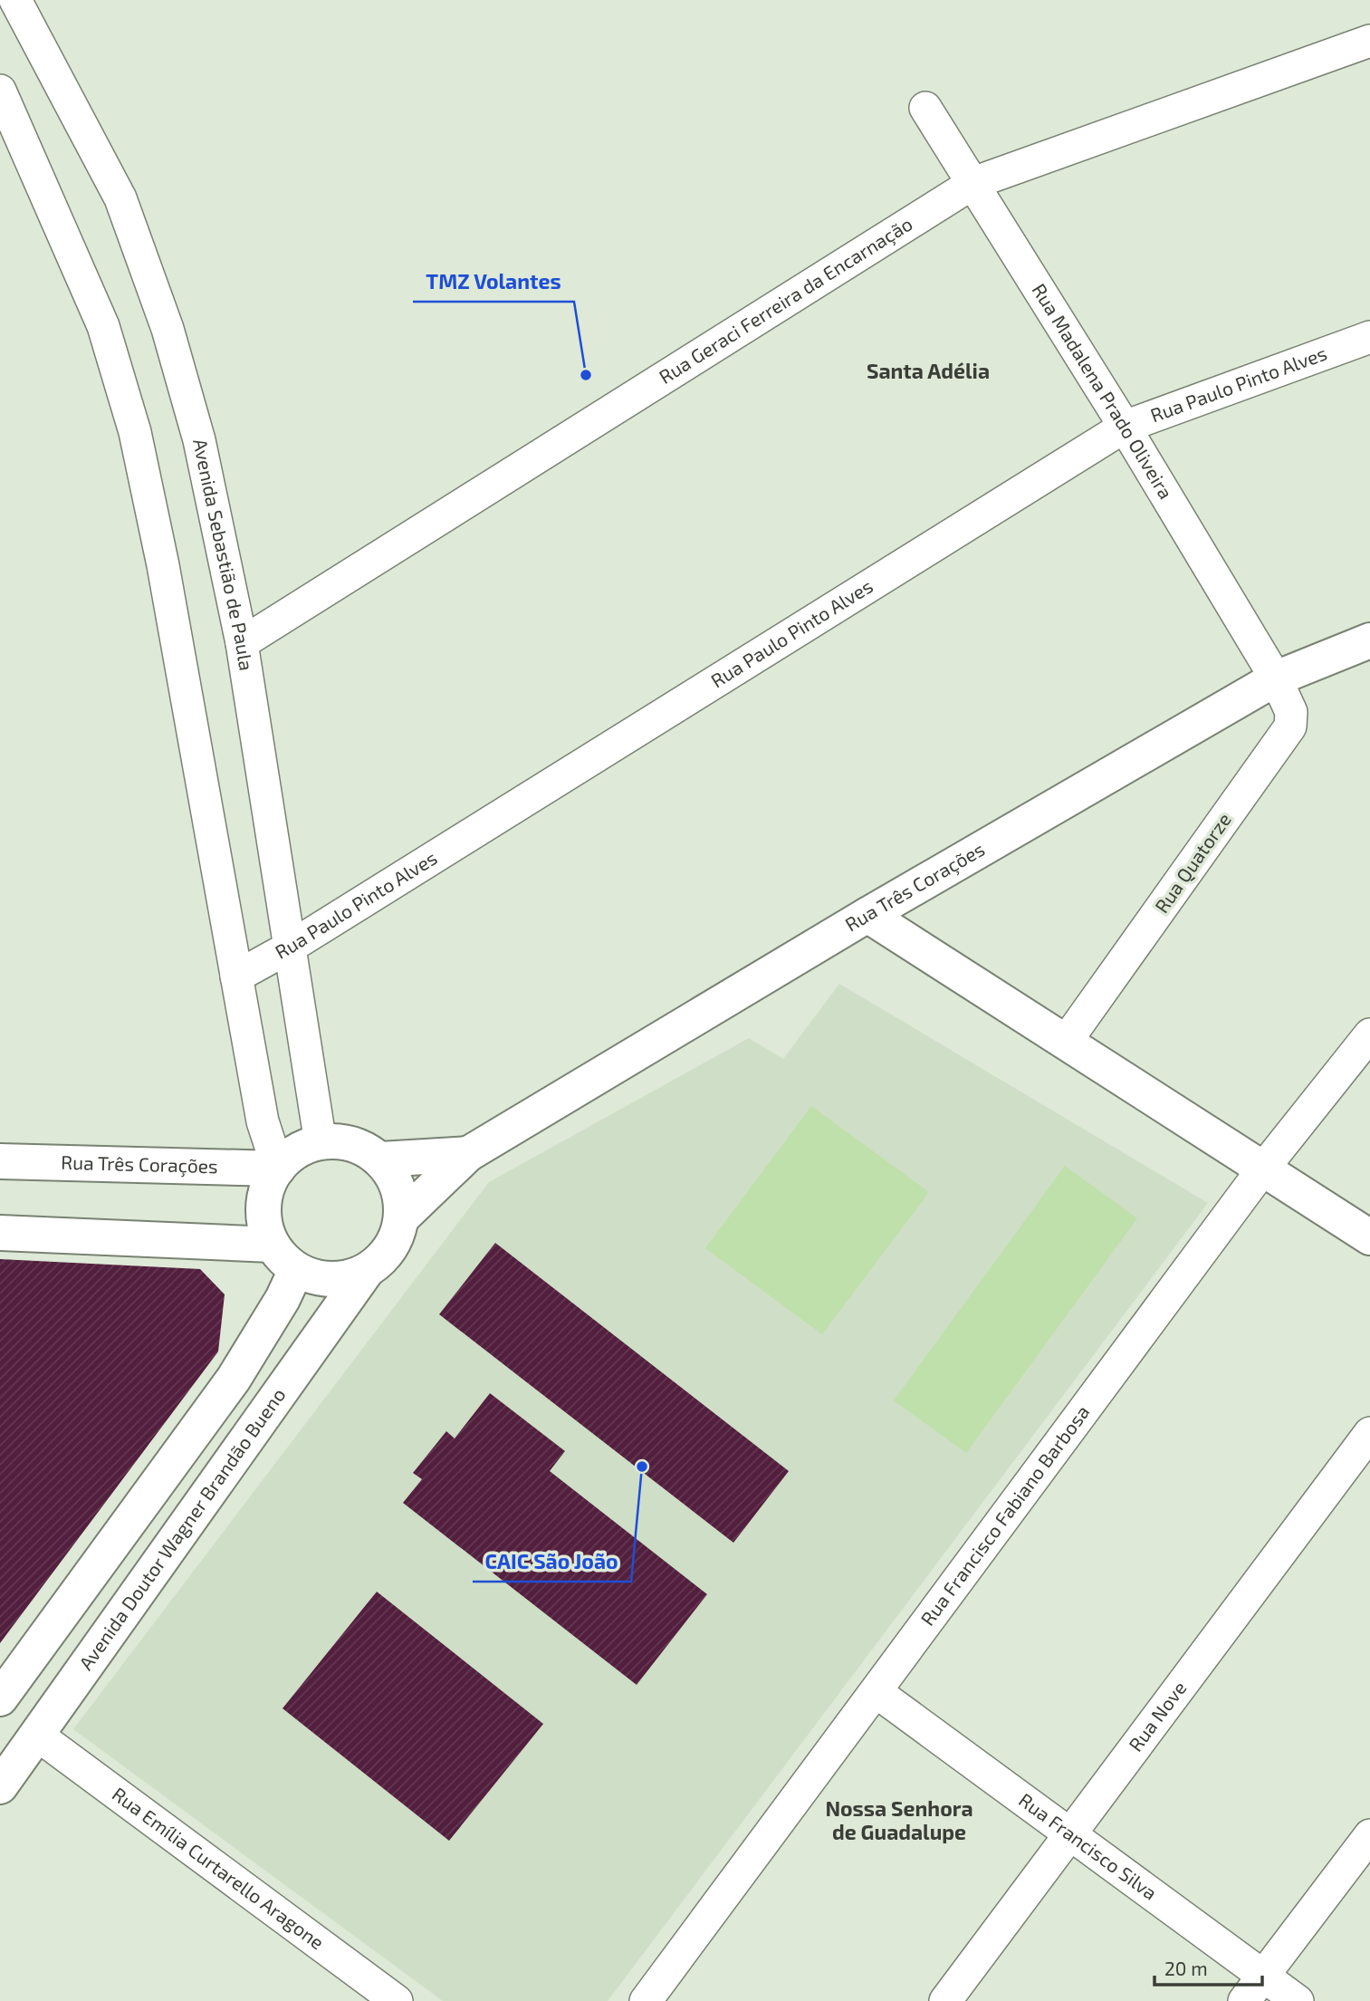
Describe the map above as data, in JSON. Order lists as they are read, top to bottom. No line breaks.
{"streets":{"street":["Rua Geraci Ferreira da Encarnação","Rua Paulo Pinto Alves","Rua Madalena Prado Oliveira","Avenida Sebastião de Paula","Rua Quatorze","Rua Três Corações","Rua Francisco Fabiano Barbosa","Avenida Doutor Wagner Brandão Bueno","Rua Nove","Rua Francisco Silva","Rua Emília Curtarello Aragone"]},"crossings":[["Rua Geraci Ferreira da Encarnação","Rua Madalena Prado Oliveira"],["Rua Geraci Ferreira da Encarnação","Avenida Sebastião de Paula"],["Rua Paulo Pinto Alves","Rua Madalena Prado Oliveira"],["Rua Paulo Pinto Alves","Avenida Sebastião de Paula"],["Rua Madalena Prado Oliveira","Rua Quatorze"],["Rua Madalena Prado Oliveira","Rua Três Corações"],["Avenida Sebastião de Paula","Rua Três Corações"],["Avenida Sebastião de Paula","Avenida Doutor Wagner Brandão Bueno"],["Rua Quatorze","Rua Três Corações"],["Rua Três Corações","Avenida Doutor Wagner Brandão Bueno"],["Rua Francisco Fabiano Barbosa","Rua Francisco Silva"],["Avenida Doutor Wagner Brandão Bueno","Rua Emília Curtarello Aragone"],["Rua Nove","Rua Francisco Silva"]],"districts":["Santa Adélia","Nossa Senhora de Guadalupe"],"places":["TMZ Volantes","CAIC São João"],"scale_bar":"20 m"}
